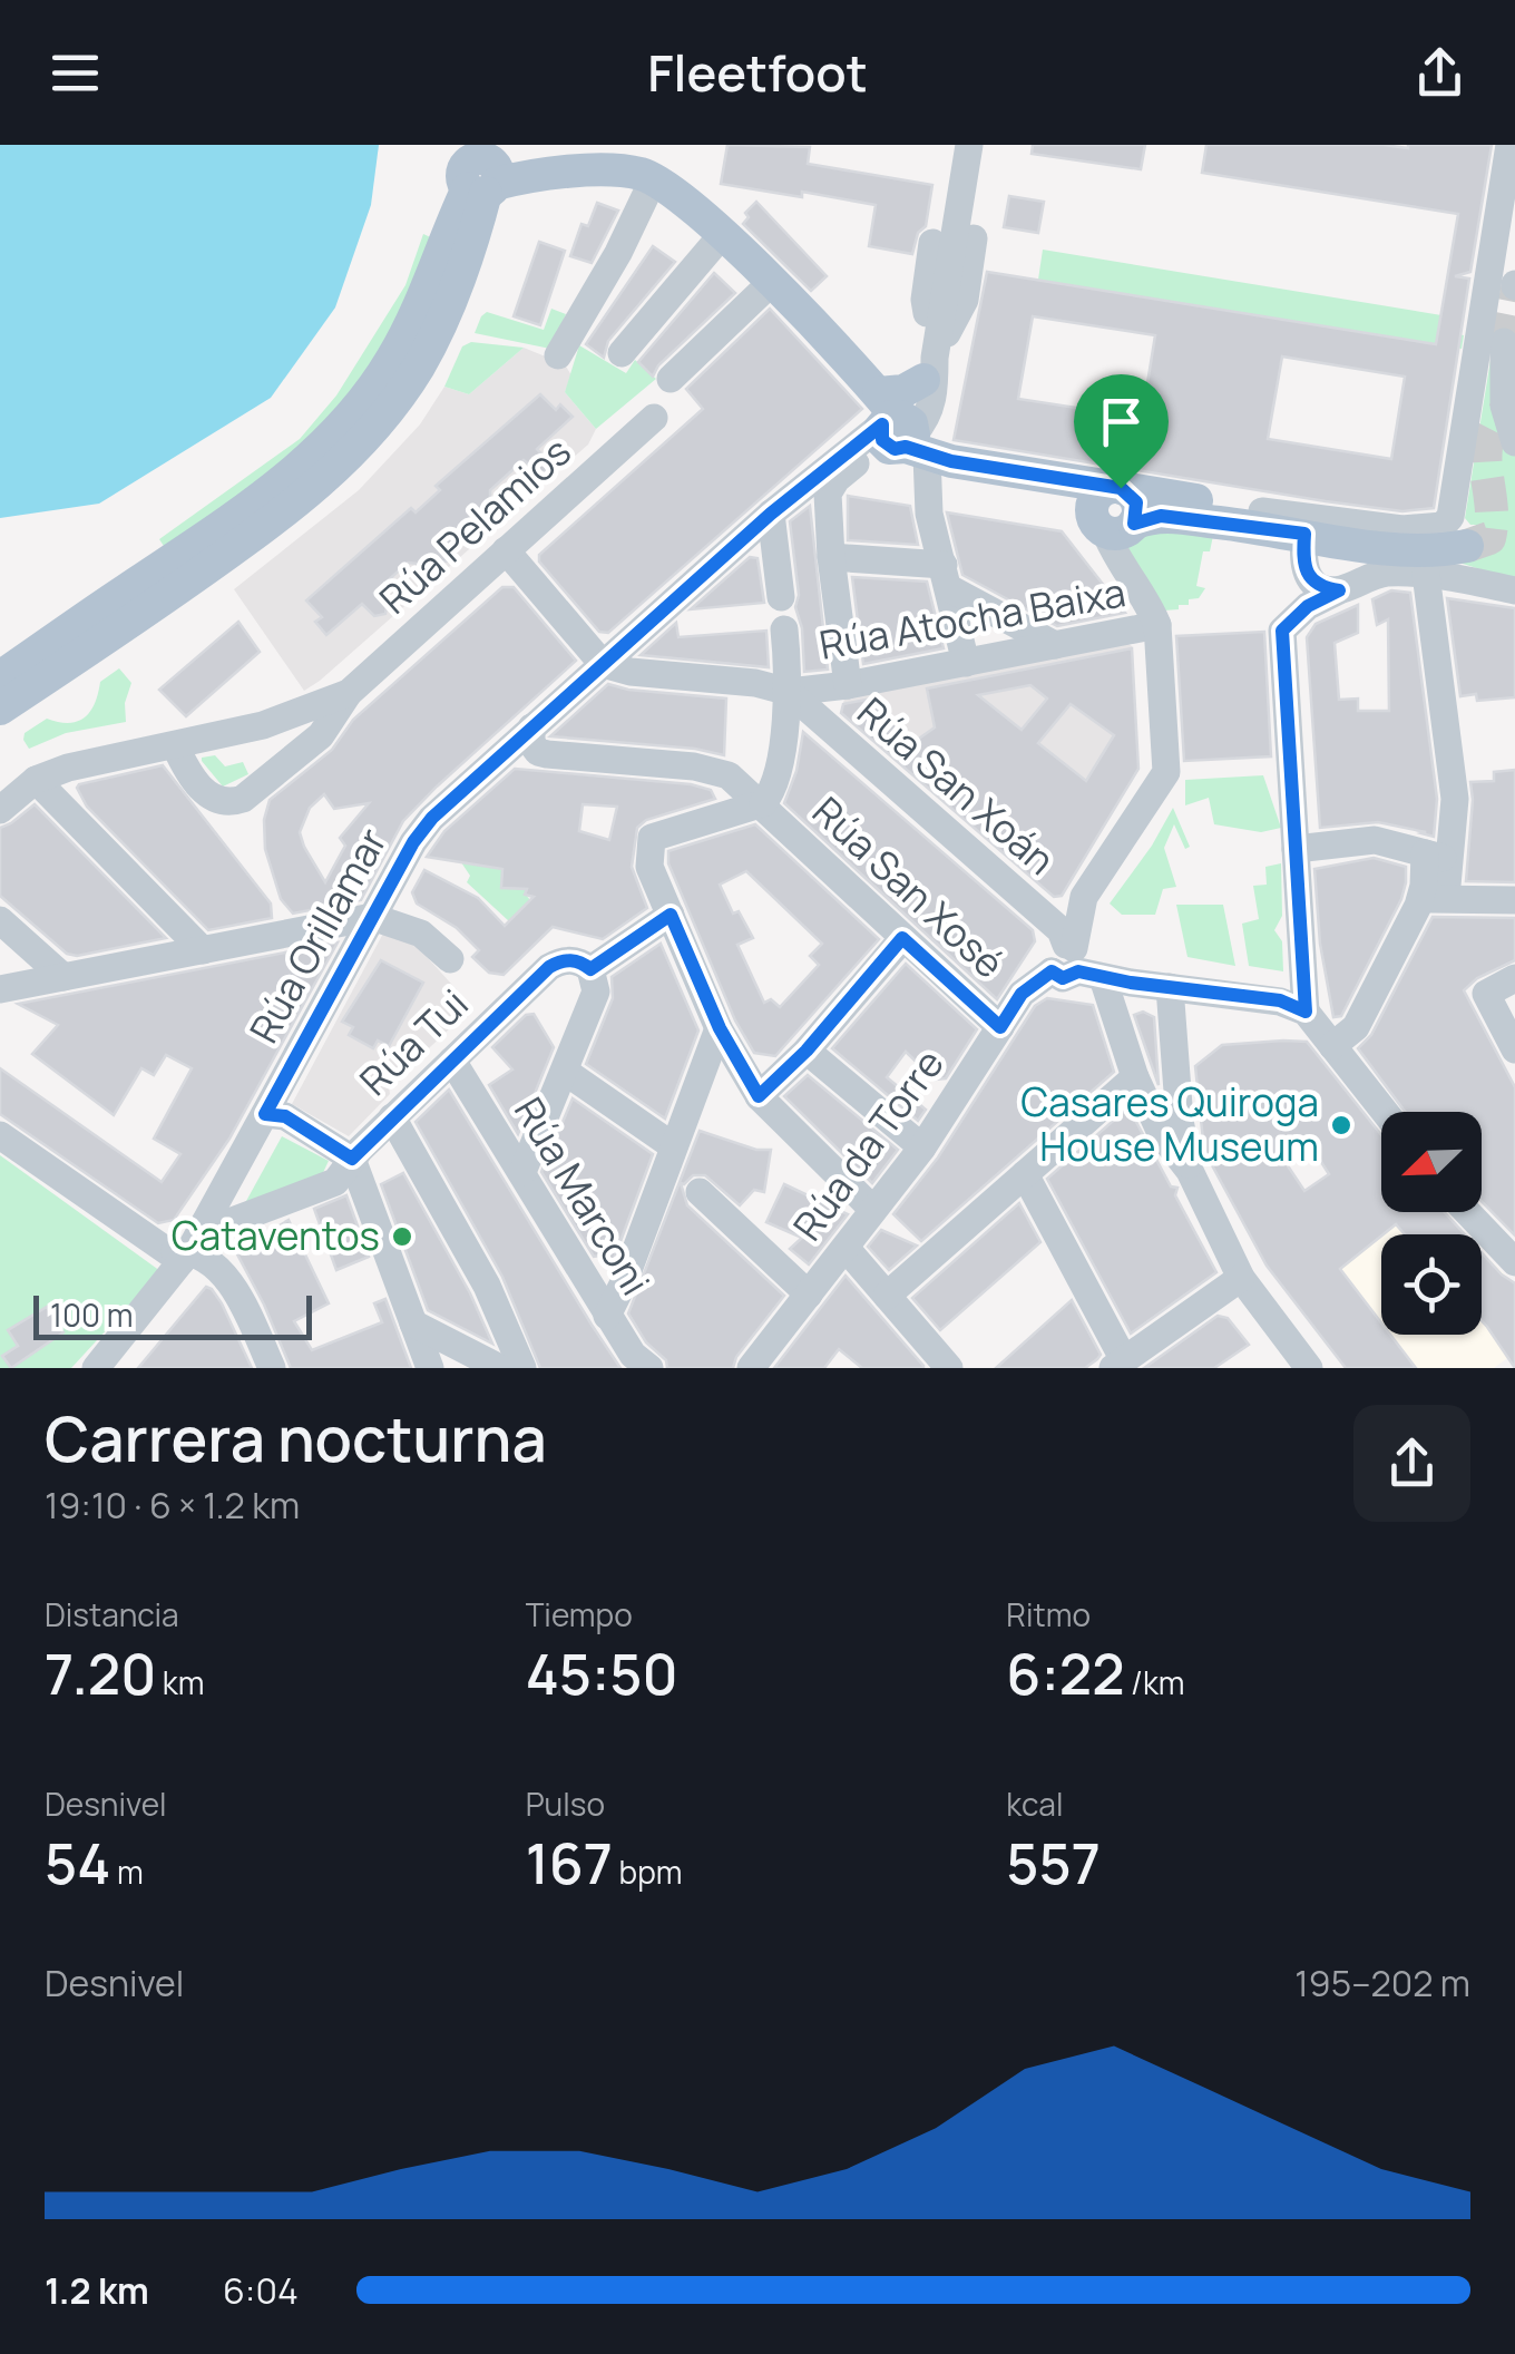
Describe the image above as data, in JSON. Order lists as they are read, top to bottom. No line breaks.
{"streets":{"street":["Rúa Pelamios","Rúa Atocha Baixa","Rúa San Xoán","Rúa San Xosé","Rúa Orillamar","Rúa Tui","Rúa da Torre","Rúa Marconi"]},"crossings":[["Rúa Atocha Baixa","Rúa San Xoán"],["Rúa Atocha Baixa","Rúa Orillamar"],["Rúa San Xoán","Rúa da Torre"],["Rúa San Xosé","Rúa Orillamar"],["Rúa San Xosé","Rúa da Torre"],["Rúa Orillamar","Rúa Tui"],["Rúa Tui","Rúa Marconi"]],"places":["Casares Quiroga House Museum","Cataventos"],"scale_bar":"100 m","north":"bottom left","page":{"header":"Fleetfoot","scale":"100 m","heading":["Carrera nocturna","19:10 · 6 × 1.2 km"],"stats":[["Distancia","7.20 km"],["Tiempo","45:50"],["Ritmo","6:22 /km"],["Desnivel","54 m"],["Pulso","167 bpm"],["kcal","557"]],"chart":["Desnivel","195–202 m"],"list":[{"name":"1.2 km","note":"6:04"}]}}
